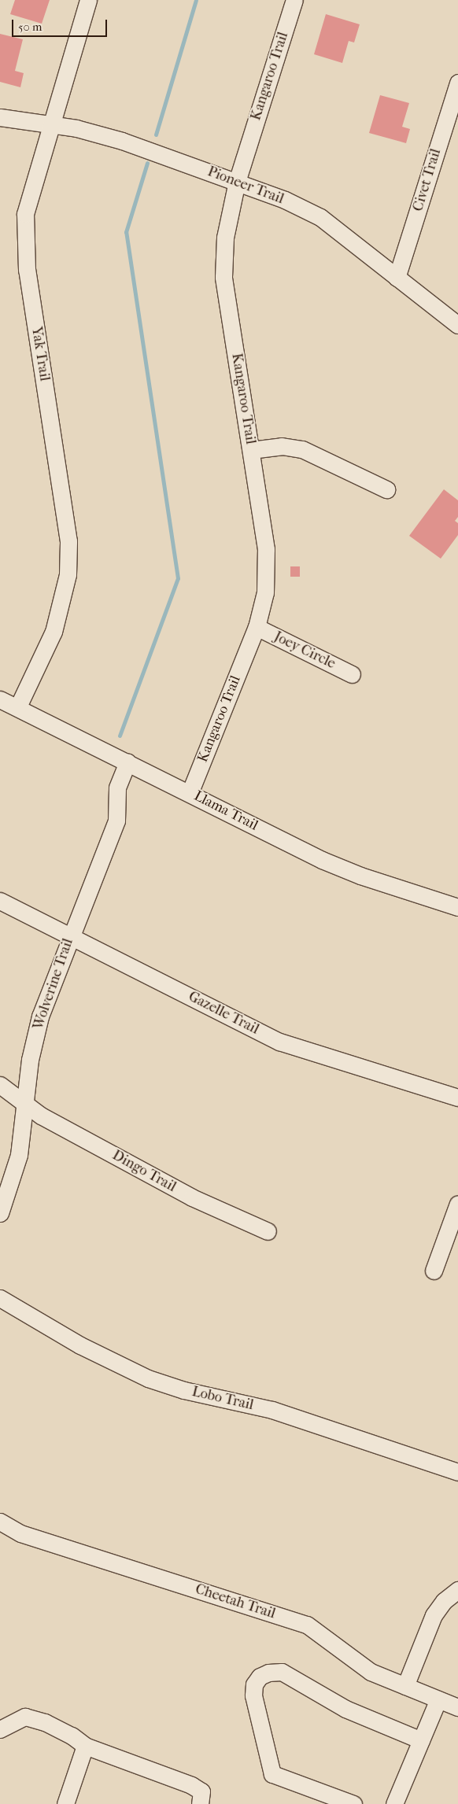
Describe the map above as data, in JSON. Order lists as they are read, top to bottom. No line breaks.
{"streets":{"street":["Kangaroo Trail","Civet Trail","Pioneer Trail","Yak Trail","Joey Circle","Llama Trail","Wolverine Trail","Gazelle Trail","Dingo Trail","Lobo Trail","Cheetah Trail"]},"crossings":[["Kangaroo Trail","Pioneer Trail"],["Kangaroo Trail","Joey Circle"],["Kangaroo Trail","Llama Trail"],["Civet Trail","Pioneer Trail"],["Pioneer Trail","Yak Trail"],["Yak Trail","Llama Trail"],["Llama Trail","Wolverine Trail"],["Wolverine Trail","Gazelle Trail"],["Wolverine Trail","Dingo Trail"]],"scale_bar":"50 m"}
